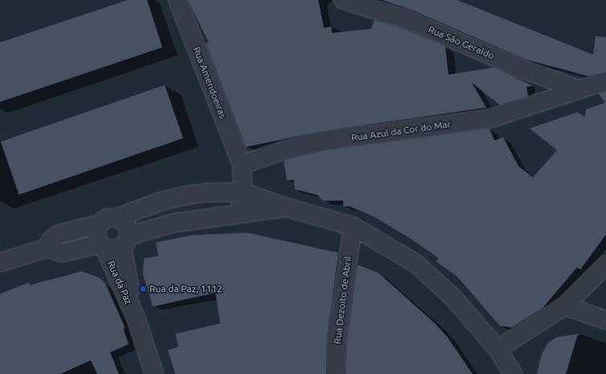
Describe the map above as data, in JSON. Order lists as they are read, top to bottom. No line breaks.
{"streets":{"street":["Rua São Geraldo","Rua Amendoeiras","Rua Azul da Cor do Mar","Rua da Paz","Rua Dezoito de Abril"]},"crossings":[["Rua São Geraldo","Rua Azul da Cor do Mar"],["Rua Amendoeiras","Rua Azul da Cor do Mar"]],"places":["Rua da Paz, 1112"]}
